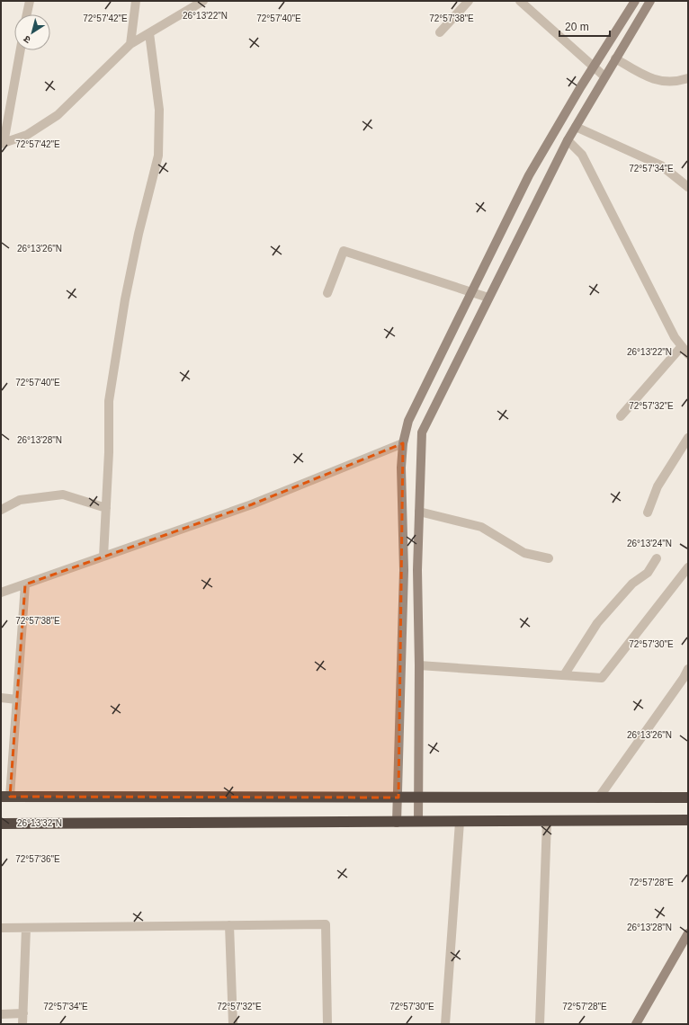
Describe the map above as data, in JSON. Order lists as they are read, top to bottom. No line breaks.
{"scale_bar":"20 m","north":"bottom left","coordinates":["26°13'22\"N","72°57'42\"E","72°57'40\"E","72°57'38\"E","72°57'34\"E","26°13'26\"N","72°57'32\"E","26°13'28\"N","26°13'24\"N","72°57'30\"E","26°13'32\"N","72°57'36\"E","72°57'28\"E"]}
